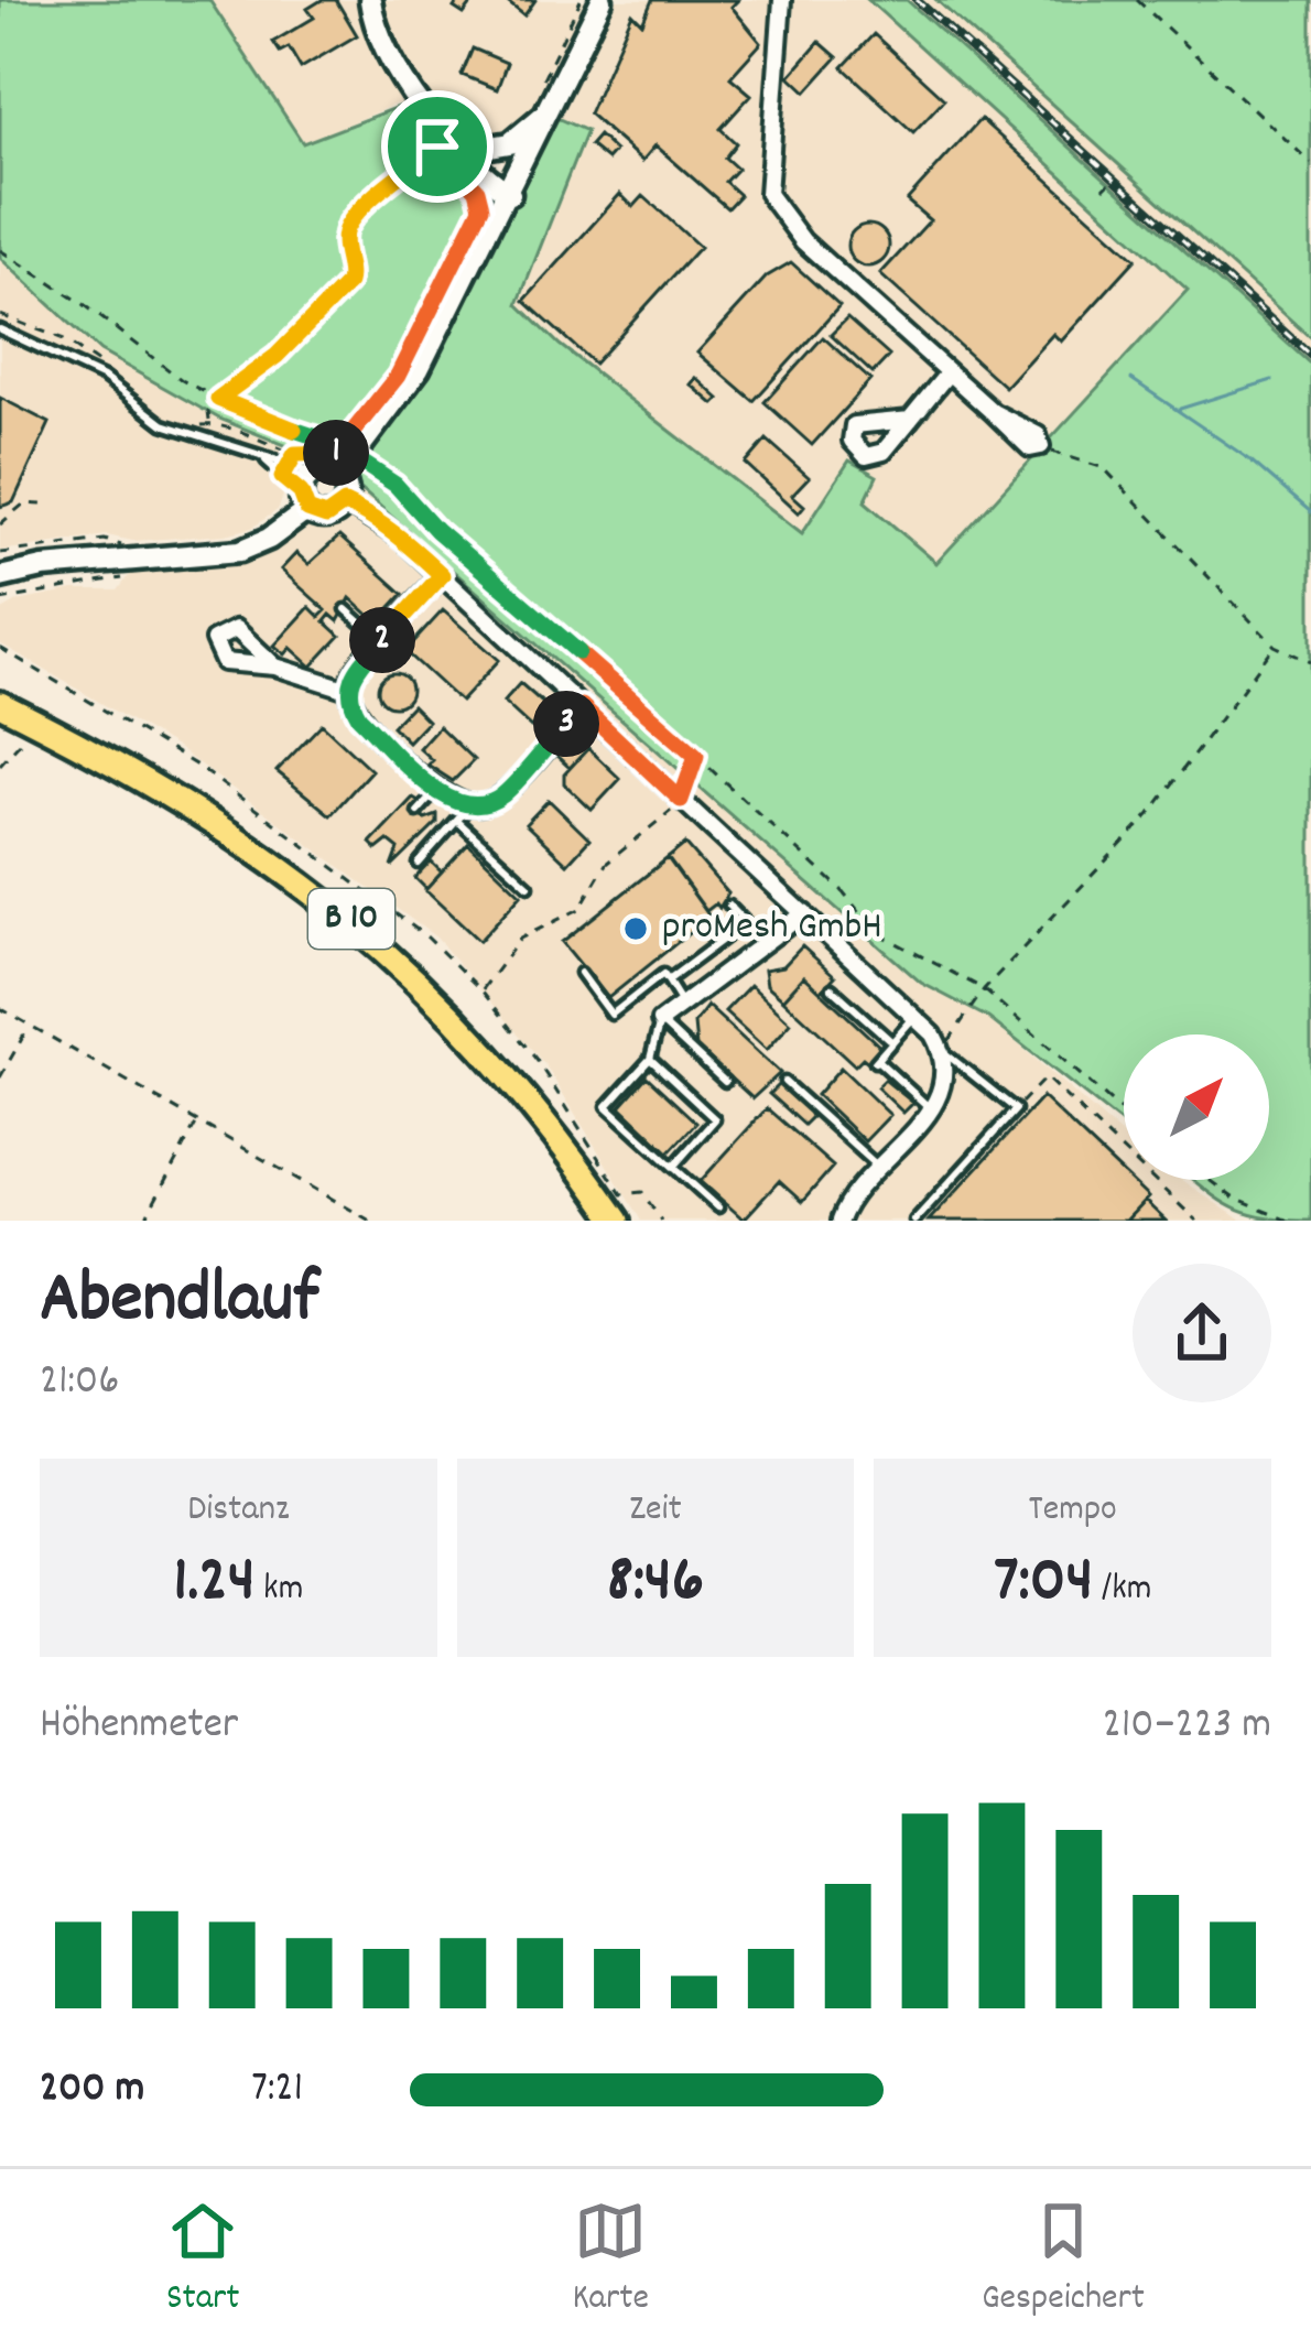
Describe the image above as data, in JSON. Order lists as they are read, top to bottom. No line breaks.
{"streets":{"main road":["B 10"]},"places":["proMesh GmbH"],"north":"top right","page":{"pins":["1","2","3"],"heading":["Abendlauf","21:06"],"stats":[["Distanz","1.24 km"],["Zeit","8:46"],["Tempo","7:04 /km"]],"chart":["Höhenmeter","210–223 m"],"list":[{"name":"200 m","note":"7:21"}],"tabs":["Start","Karte","Gespeichert"]}}
